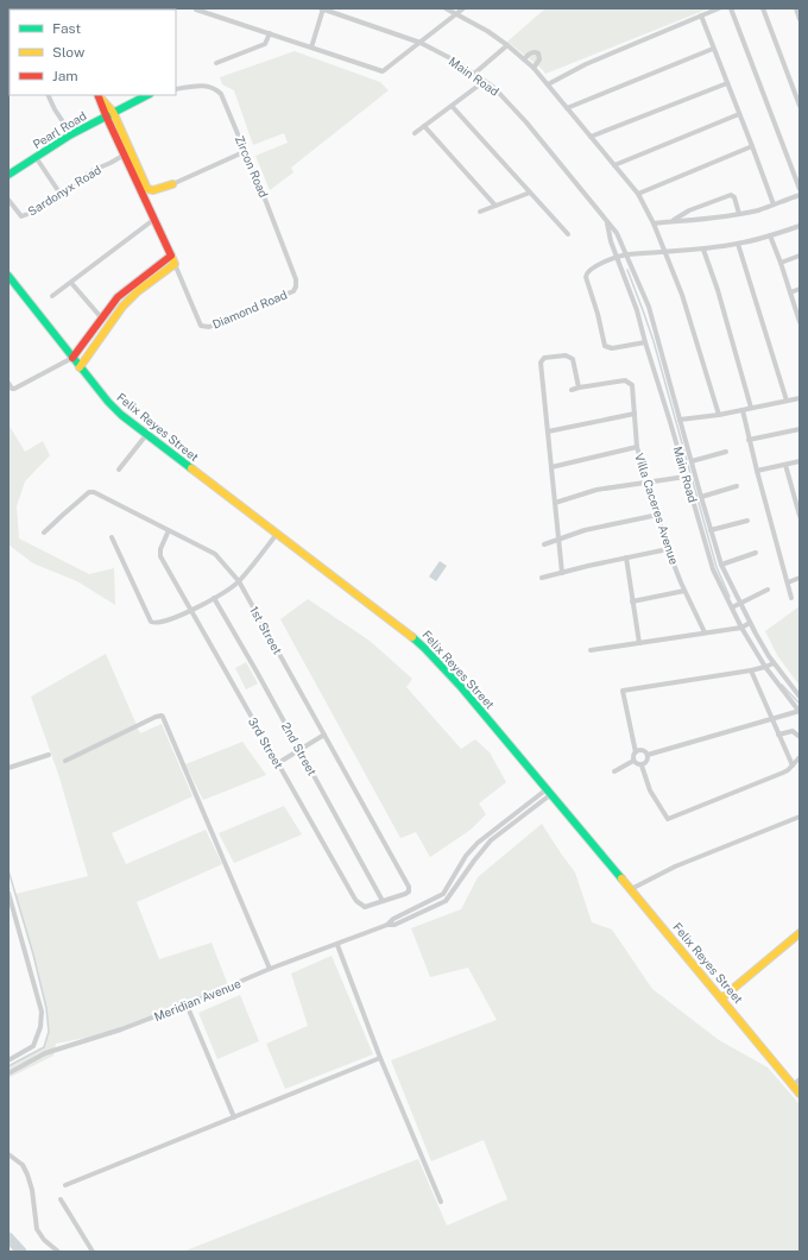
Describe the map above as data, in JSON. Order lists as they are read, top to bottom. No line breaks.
{"streets":{"main road":["Pearl Road","Felix Reyes Street"],"street":["Main Road","Zircon Road","Sardonyx Road","Diamond Road","Villa Caceres Avenue","1st Street","3rd Street","2nd Street","Meridian Avenue"]},"crossings":[["Zircon Road","Diamond Road"],["Felix Reyes Street","Meridian Avenue"],["1st Street","3rd Street"],["3rd Street","2nd Street"]],"legend":["Fast","Slow","Jam"]}
